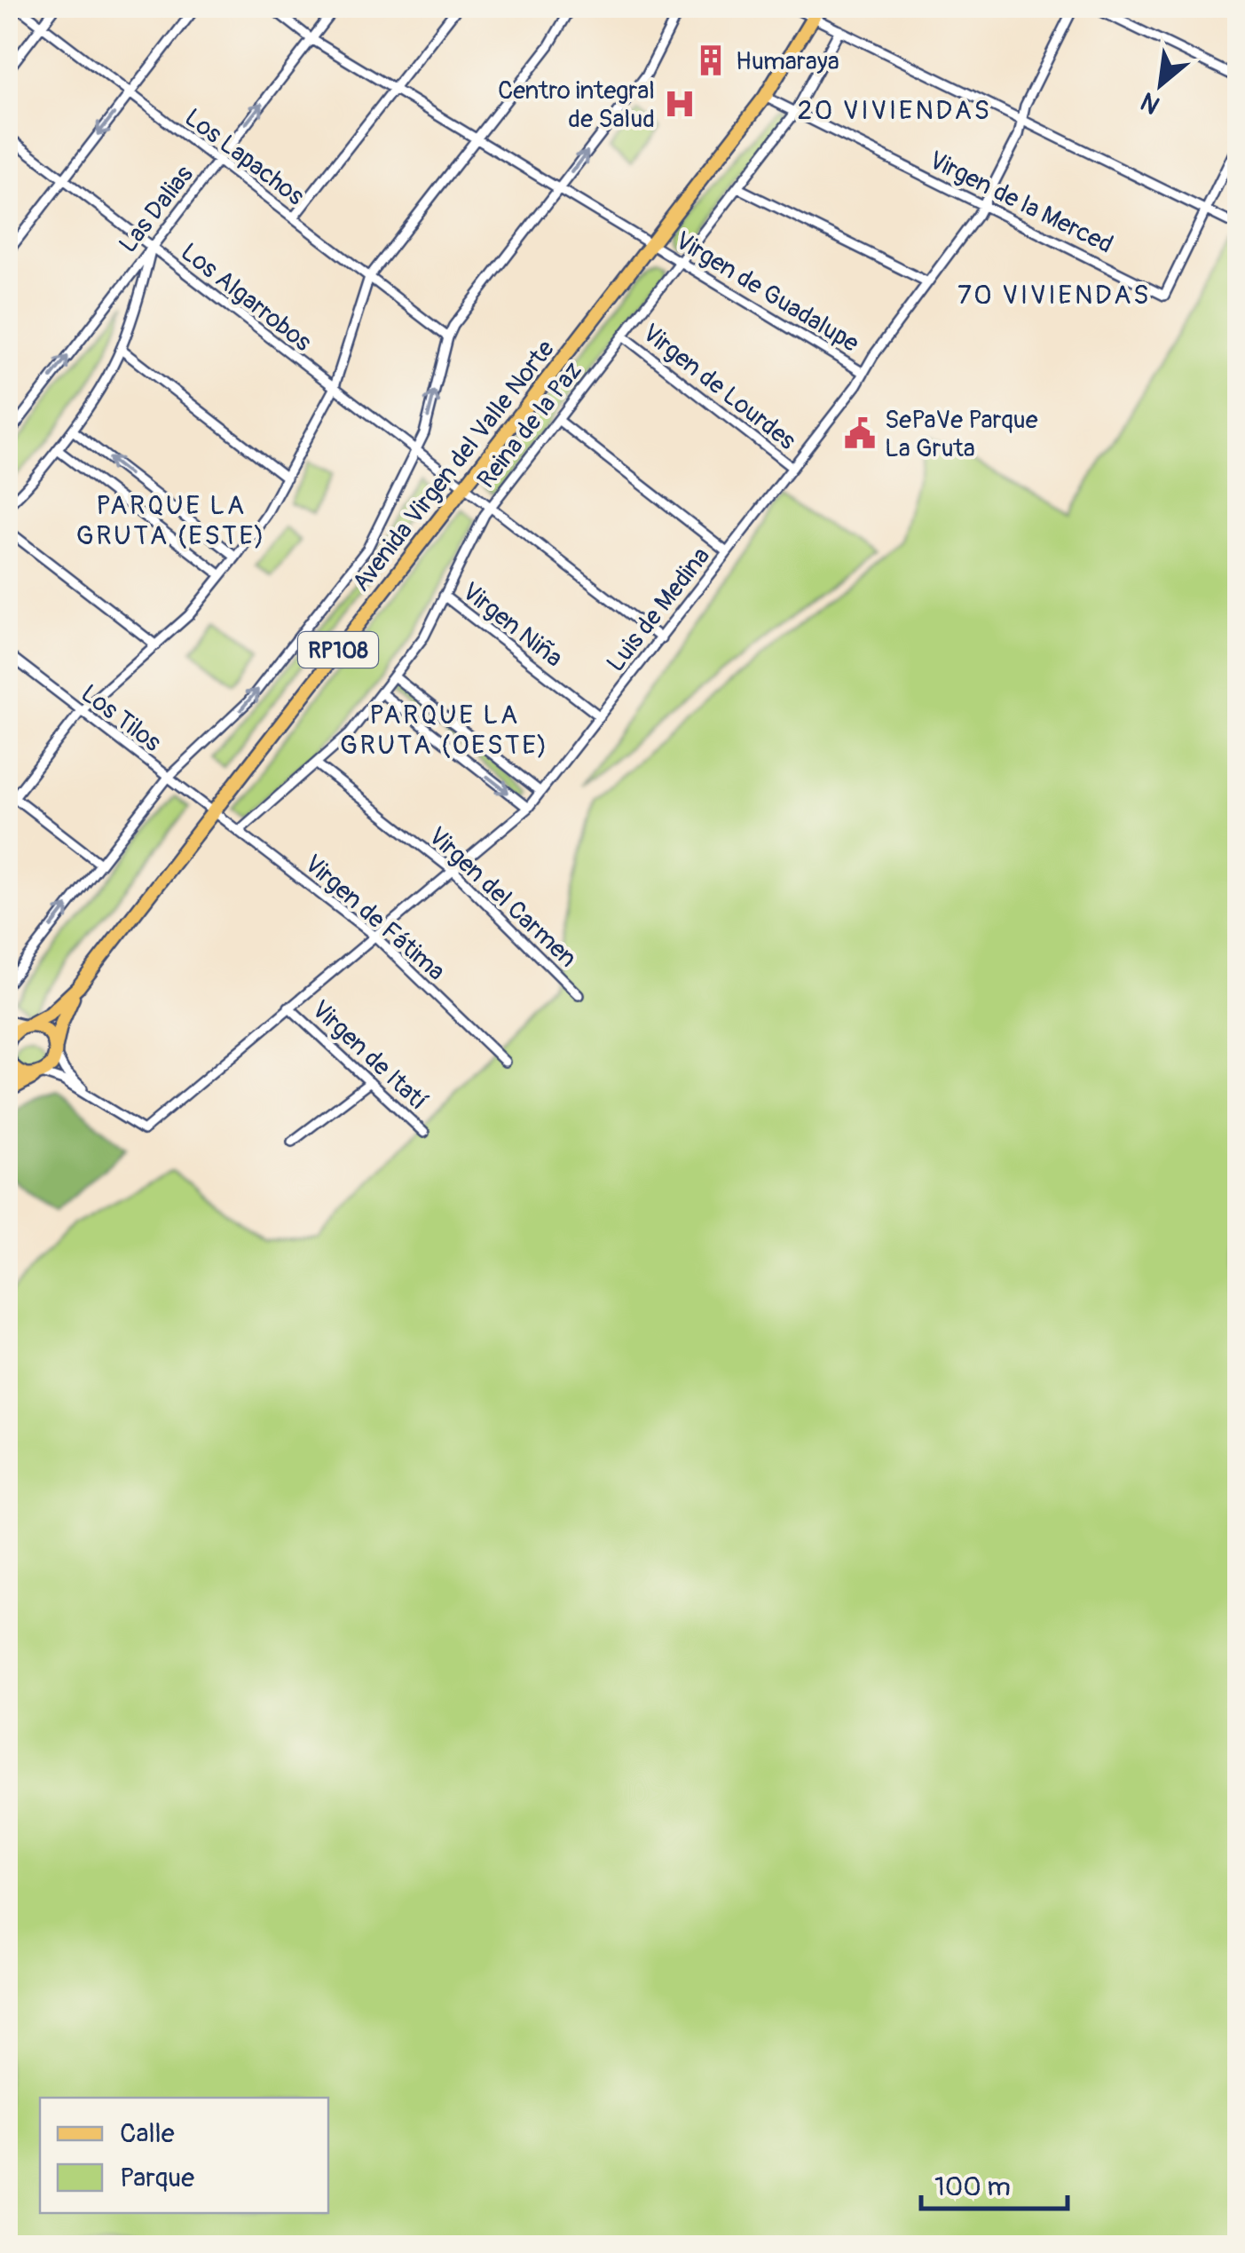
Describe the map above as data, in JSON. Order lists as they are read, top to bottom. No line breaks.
{"streets":{"main road":["Avenida Virgen del Valle Norte","RP108"],"street":["Los Lapachos","Virgen de la Merced","Las Dalias","Virgen de Guadalupe","Los Algarrobos","Virgen de Lourdes","Reina de la Paz","Luis de Medina","Virgen Niña","Los Tilos","Virgen del Carmen","Virgen de Fátima","Virgen de Itatí"]},"crossings":[["Los Lapachos","Las Dalias"],["Virgen de la Merced","Reina de la Paz"],["Virgen de la Merced","Avenida Virgen del Valle Norte"],["Virgen de la Merced","Luis de Medina"],["Las Dalias","Virgen de Guadalupe"],["Las Dalias","Los Algarrobos"],["Virgen de Guadalupe","Reina de la Paz"],["Virgen de Guadalupe","Avenida Virgen del Valle Norte"],["Virgen de Guadalupe","Luis de Medina"],["Los Algarrobos","Reina de la Paz"],["Los Algarrobos","Avenida Virgen del Valle Norte"],["Los Algarrobos","Luis de Medina"],["Virgen de Lourdes","Reina de la Paz"],["Virgen de Lourdes","Luis de Medina"],["Reina de la Paz","Virgen Niña"],["Reina de la Paz","Virgen del Carmen"],["Reina de la Paz","Virgen de Fátima"],["Avenida Virgen del Valle Norte","RP108"],["Avenida Virgen del Valle Norte","Los Tilos"],["Avenida Virgen del Valle Norte","Virgen de Fátima"],["Luis de Medina","Virgen Niña"],["Luis de Medina","Virgen del Carmen"],["Luis de Medina","Virgen de Fátima"],["Luis de Medina","Virgen de Itatí"],["Los Tilos","Virgen de Fátima"]],"districts":["20 VIVIENDAS","70 VIVIENDAS","PARQUE LA GRUTA (ESTE)","PARQUE LA GRUTA (OESTE)"],"places":{"building":["Humaraya"],"hospital":["Centro integral de Salud"],"public building":["SePaVe Parque La Gruta"]},"legend":["Calle","Parque"],"scale_bar":"100 m","north":"bottom left"}
